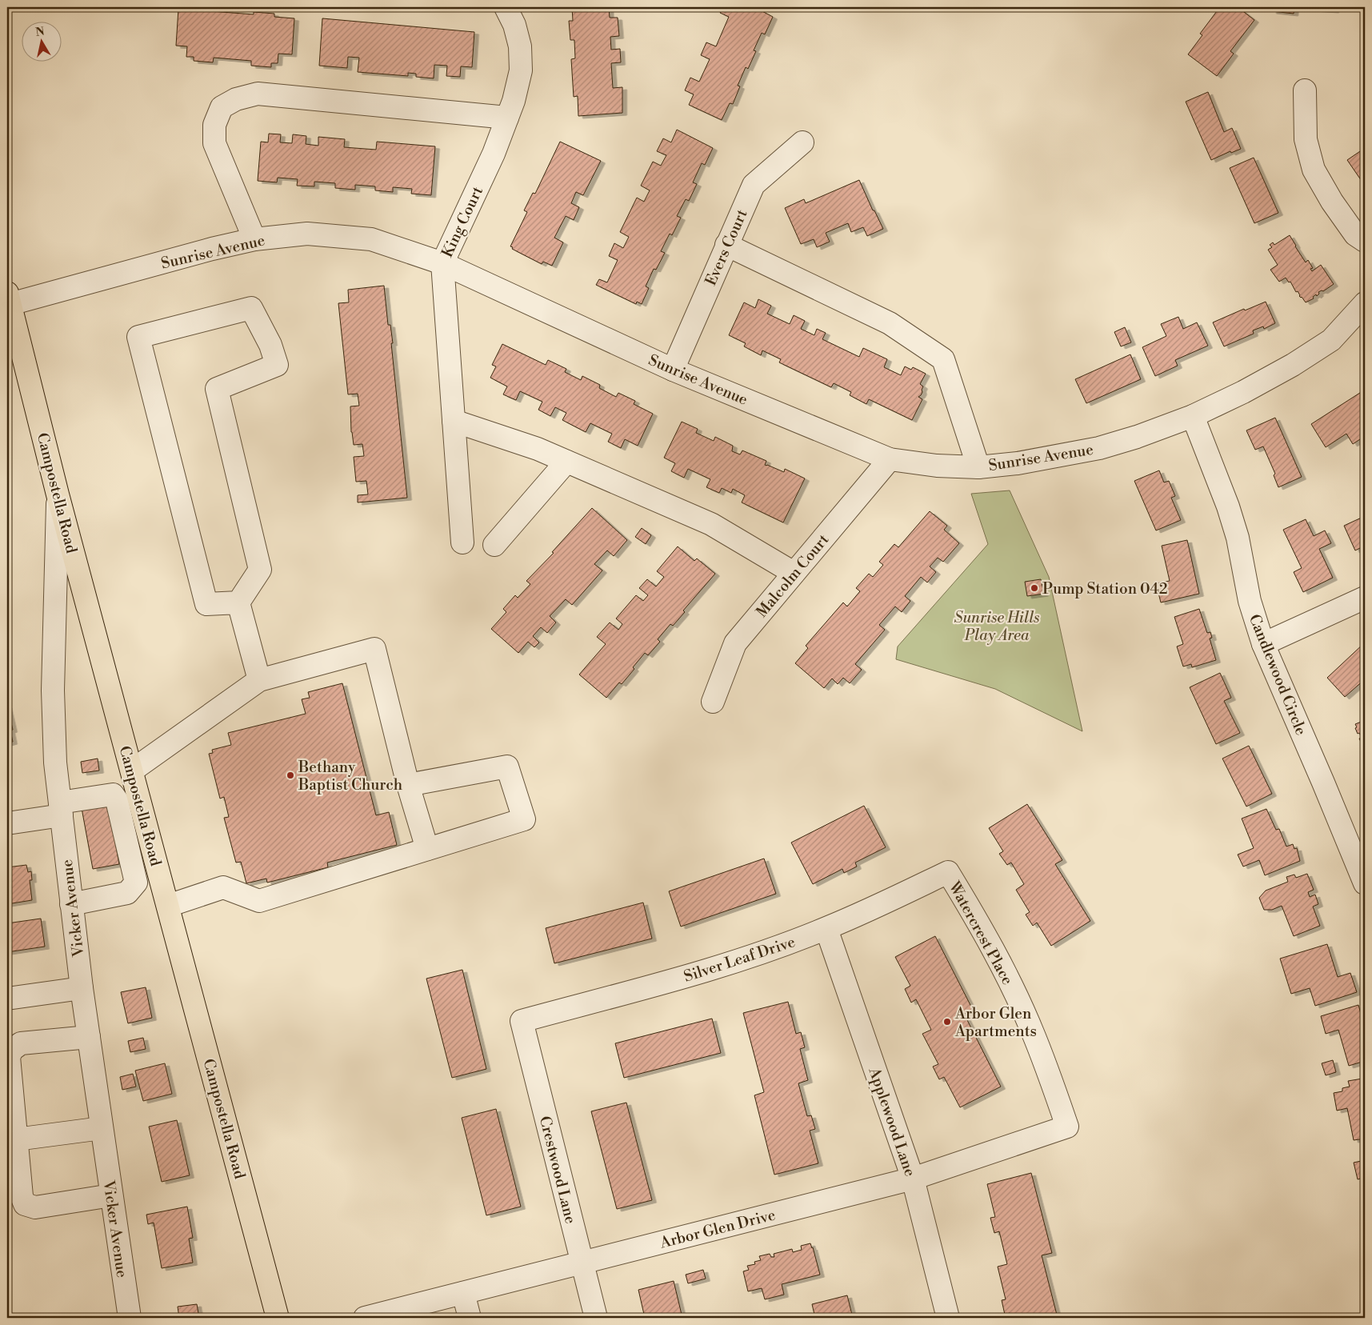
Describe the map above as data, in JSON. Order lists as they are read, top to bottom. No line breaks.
{"streets":{"main road":["Campostella Road"],"street":["King Court","Evers Court","Sunrise Avenue","Malcolm Court","Candlewood Circle","Vicker Avenue","Watercrest Place","Silver Leaf Drive","Applewood Lane","Crestwood Lane","Arbor Glen Drive"]},"crossings":[["King Court","Sunrise Avenue"],["Evers Court","Sunrise Avenue"],["Sunrise Avenue","Campostella Road"],["Sunrise Avenue","Malcolm Court"],["Sunrise Avenue","Candlewood Circle"],["Campostella Road","Vicker Avenue"],["Watercrest Place","Silver Leaf Drive"],["Watercrest Place","Arbor Glen Drive"],["Silver Leaf Drive","Applewood Lane"],["Silver Leaf Drive","Crestwood Lane"],["Applewood Lane","Arbor Glen Drive"],["Crestwood Lane","Arbor Glen Drive"]],"parks":["Sunrise Hills Play Area"],"places":["Pump Station 042","Bethany Baptist Church","Arbor Glen Apartments"],"north":"top"}
